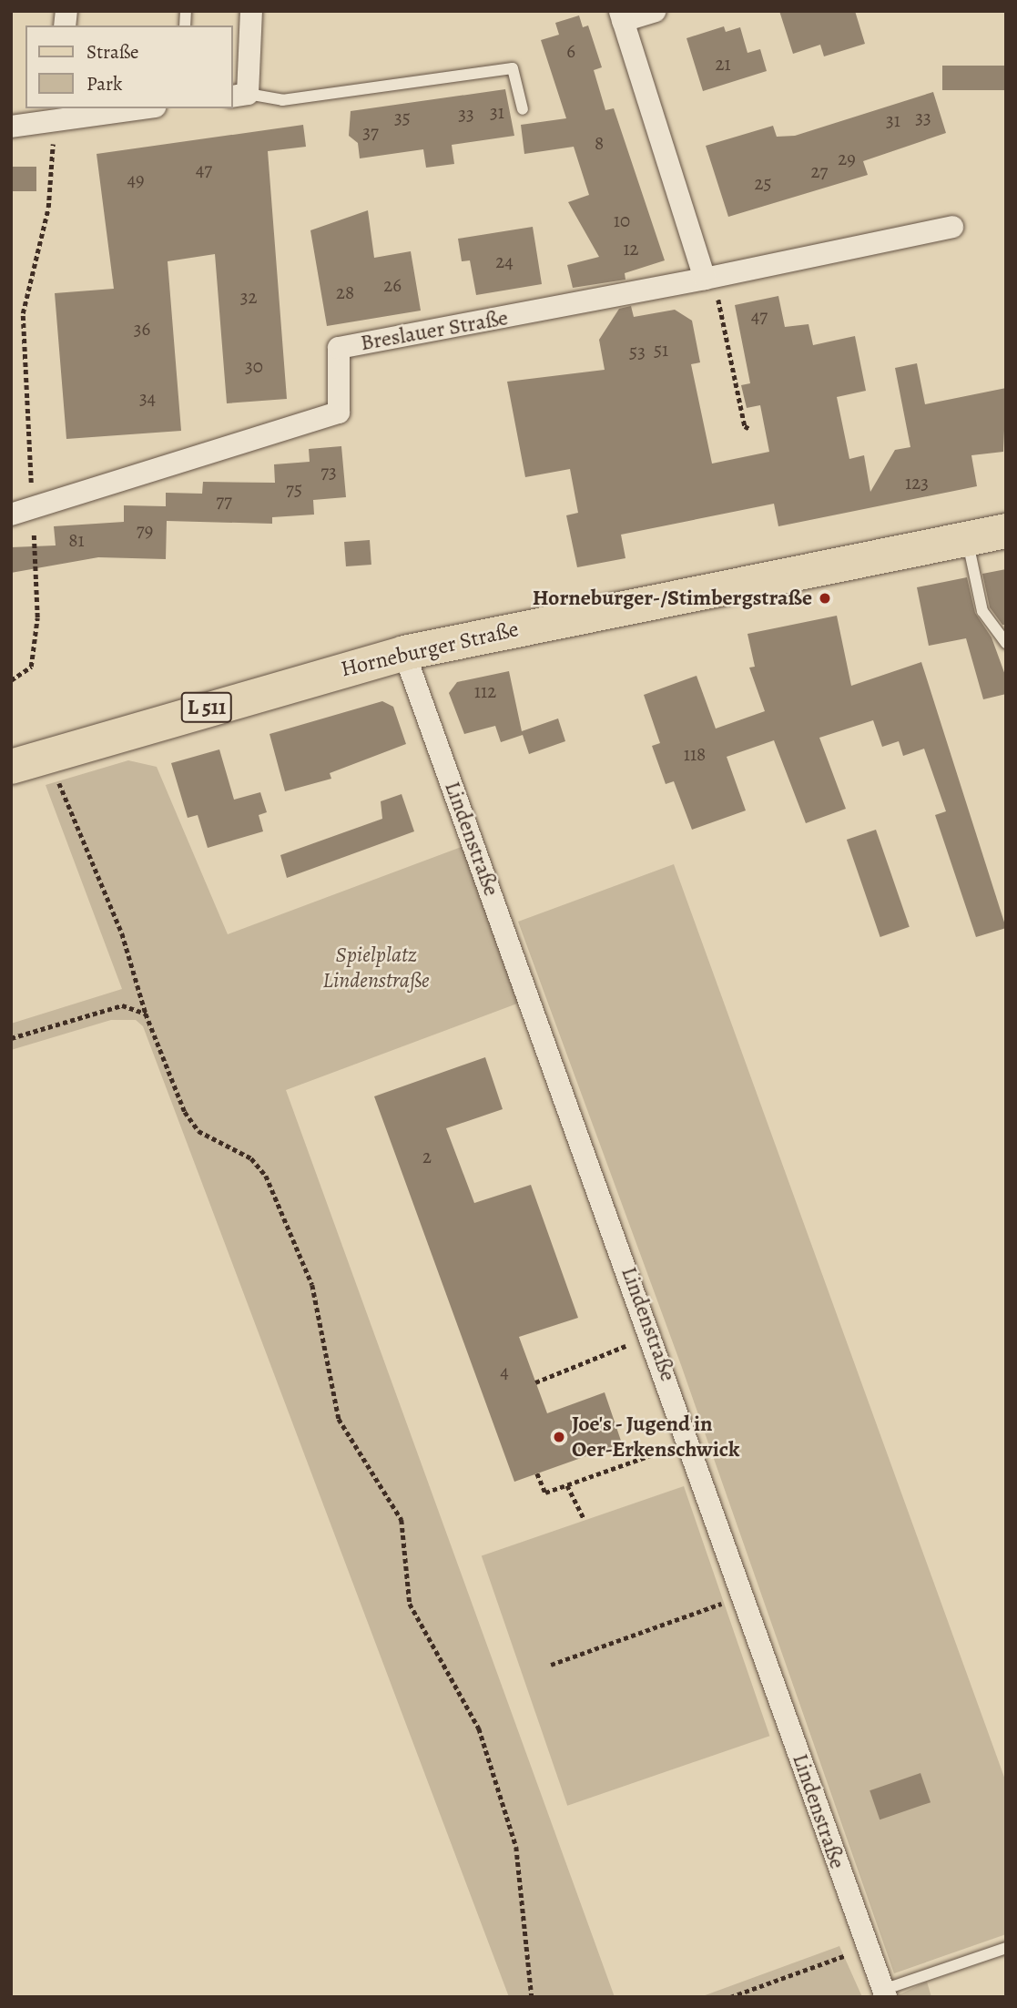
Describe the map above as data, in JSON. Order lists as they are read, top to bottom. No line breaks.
{"streets":{"main road":["Horneburger Straße","L 511"],"street":["Breslauer Straße","Lindenstraße"]},"crossings":[["Horneburger Straße","Lindenstraße"]],"parks":["Spielplatz Lindenstraße"],"places":["Horneburger-/Stimbergstraße","Joe's - Jugend in Oer-Erkenschwick"],"house_numbers":["6","21","31","33","35","33","31","37","8","29","47","27","49","25","10","12","24","26","28","32","47","36","51","53","30","34","73","123","75","77","79","81","112","118","2","4"],"legend":["Straße","Park"]}
